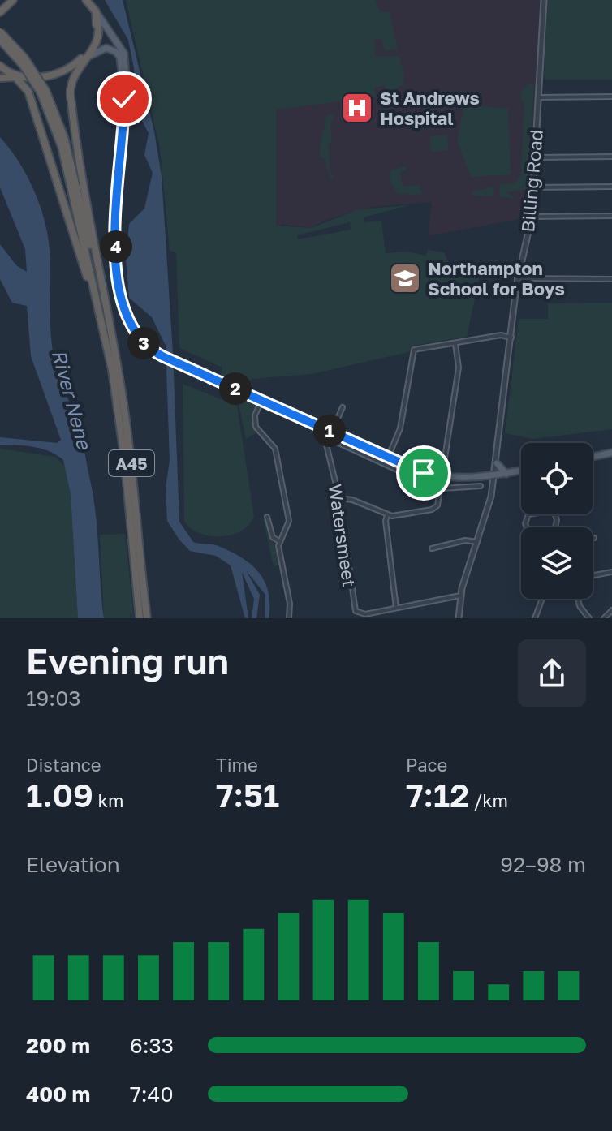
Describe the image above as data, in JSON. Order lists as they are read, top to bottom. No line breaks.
{"streets":{"highway":["A45"],"street":["Billing Road","Watersmeet"]},"crossings":[["Billing Road","Watersmeet"]],"water":["River Nene"],"places":{"hospital":["St Andrews Hospital"],"school or university":["Northampton School for Boys"]},"page":{"pins":["4","3","2","1"],"heading":["Evening run","19:03"],"stats":[["Distance","1.09 km"],["Time","7:51"],["Pace","7:12 /km"]],"chart":["Elevation","92–98 m"],"list":[{"name":"200 m","note":"6:33"},{"name":"400 m","note":"7:40"}]}}
